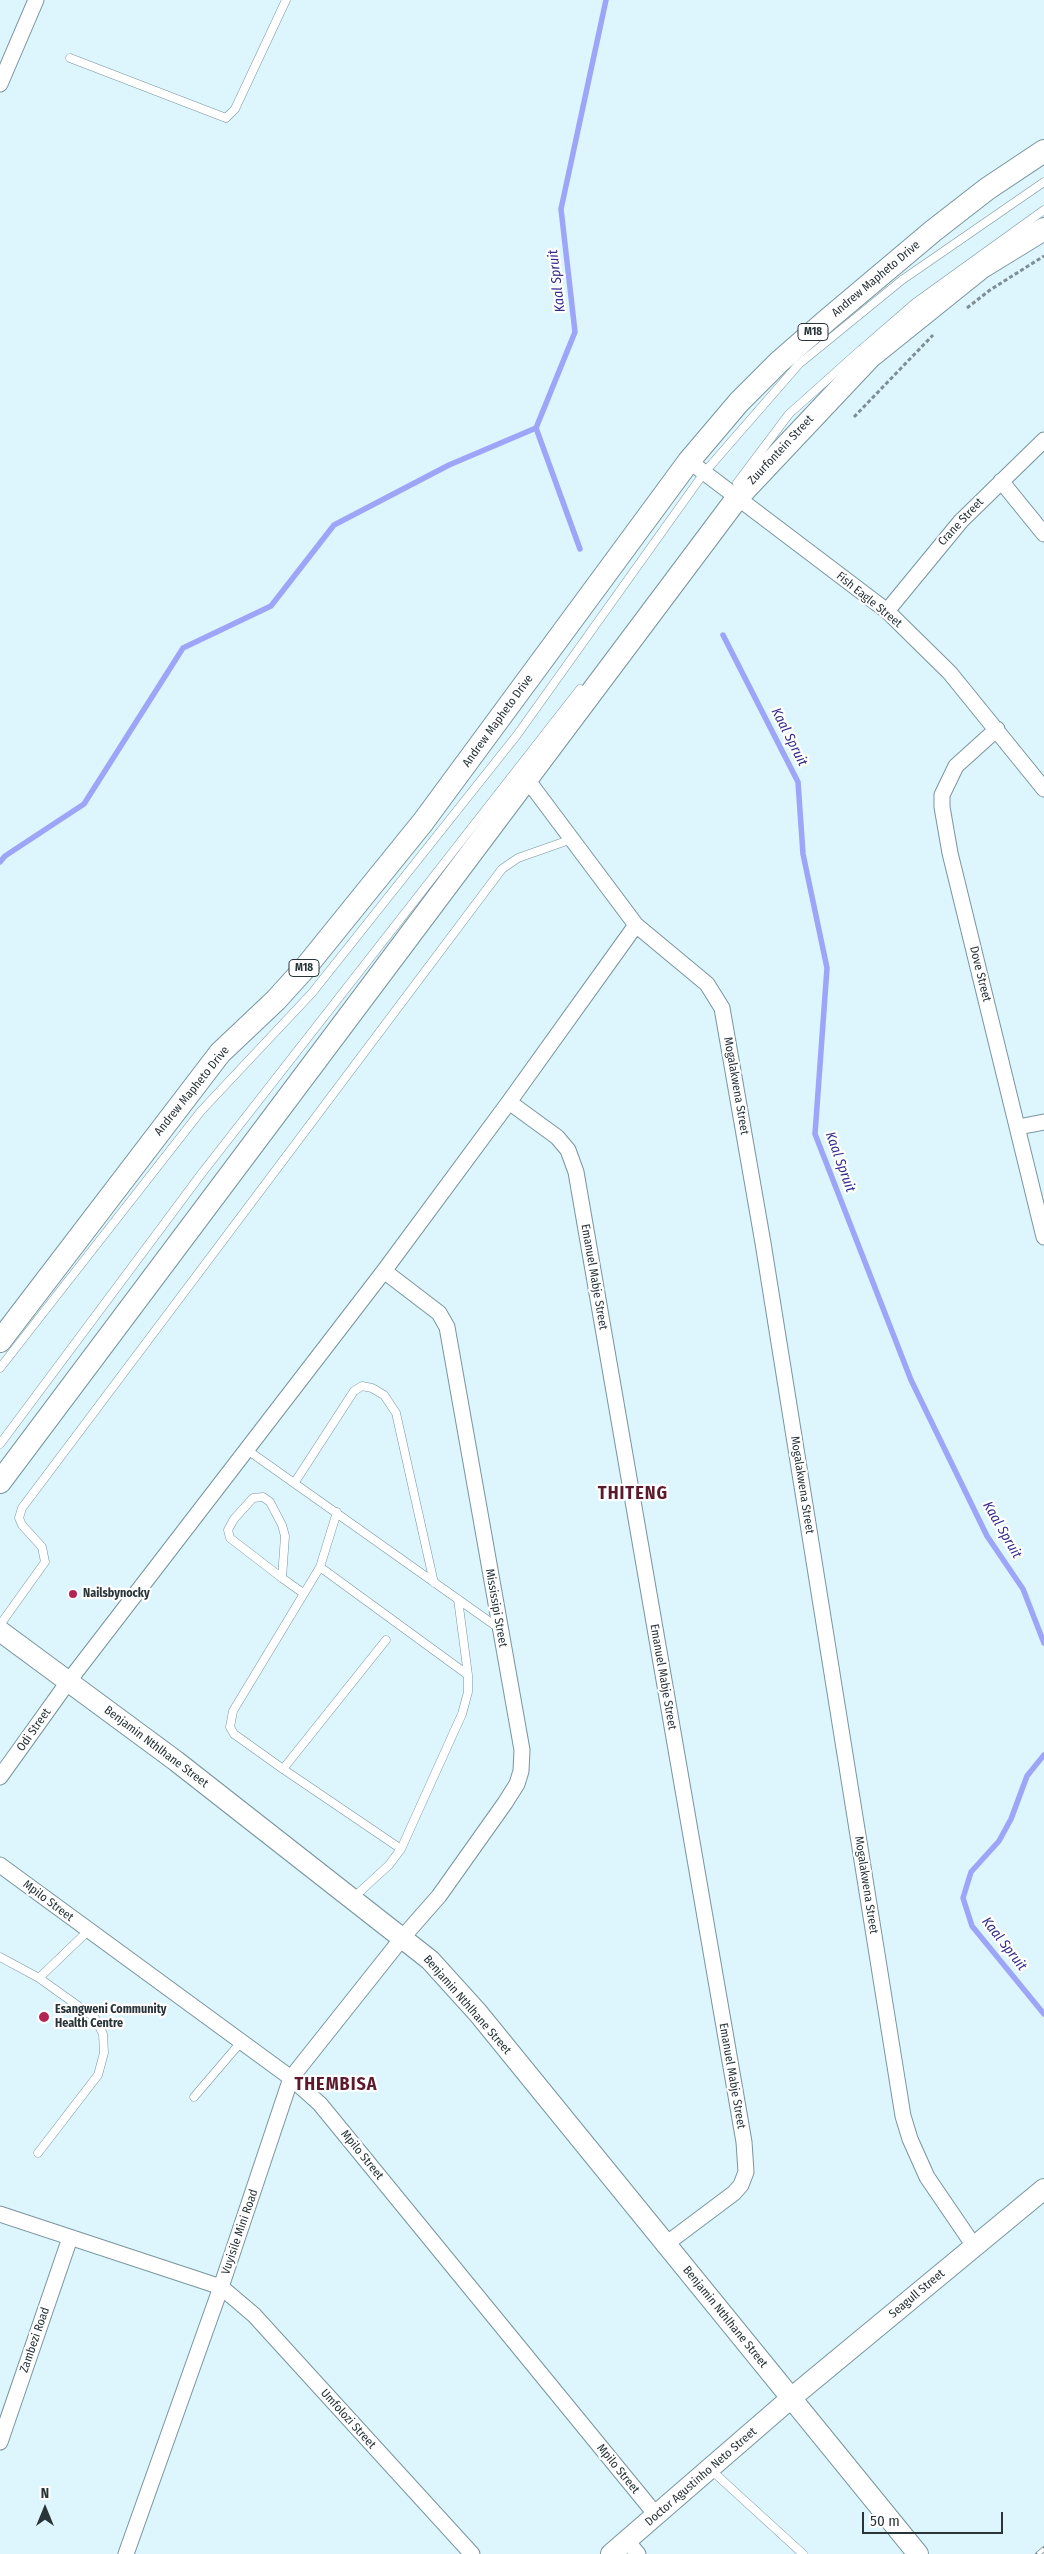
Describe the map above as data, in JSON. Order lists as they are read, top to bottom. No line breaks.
{"streets":{"main road":["Andrew Mapheto Drive","M18","Zuurfontein Street"],"street":["Crane Street","Fish Eagle Street","Dove Street","Mogalakwena Street","Emanuel Mabje Street","Mississipi Street","Odi Street","Benjamin Nthlhane Street","Mpilo Street","Vuyisile Mini Road","Seagull Street","Zambezi Road","Umfolozi Street","Doctor Agustinho Neto Street"]},"crossings":[["Andrew Mapheto Drive","Fish Eagle Street"],["Zuurfontein Street","Fish Eagle Street"],["Crane Street","Fish Eagle Street"],["Fish Eagle Street","Dove Street"],["Mogalakwena Street","Odi Street"],["Mogalakwena Street","Seagull Street"],["Emanuel Mabje Street","Odi Street"],["Emanuel Mabje Street","Benjamin Nthlhane Street"],["Mississipi Street","Odi Street"],["Mississipi Street","Benjamin Nthlhane Street"],["Mississipi Street","Vuyisile Mini Road"],["Odi Street","Benjamin Nthlhane Street"],["Benjamin Nthlhane Street","Vuyisile Mini Road"],["Benjamin Nthlhane Street","Seagull Street"],["Benjamin Nthlhane Street","Doctor Agustinho Neto Street"],["Mpilo Street","Vuyisile Mini Road"],["Mpilo Street","Doctor Agustinho Neto Street"],["Vuyisile Mini Road","Umfolozi Street"],["Seagull Street","Doctor Agustinho Neto Street"]],"districts":["THITENG","THEMBISA"],"water":["Kaal Spruit"],"places":["Nailsbynocky","Esangweni Community Health Centre"],"scale_bar":"50 m","north":"top"}
